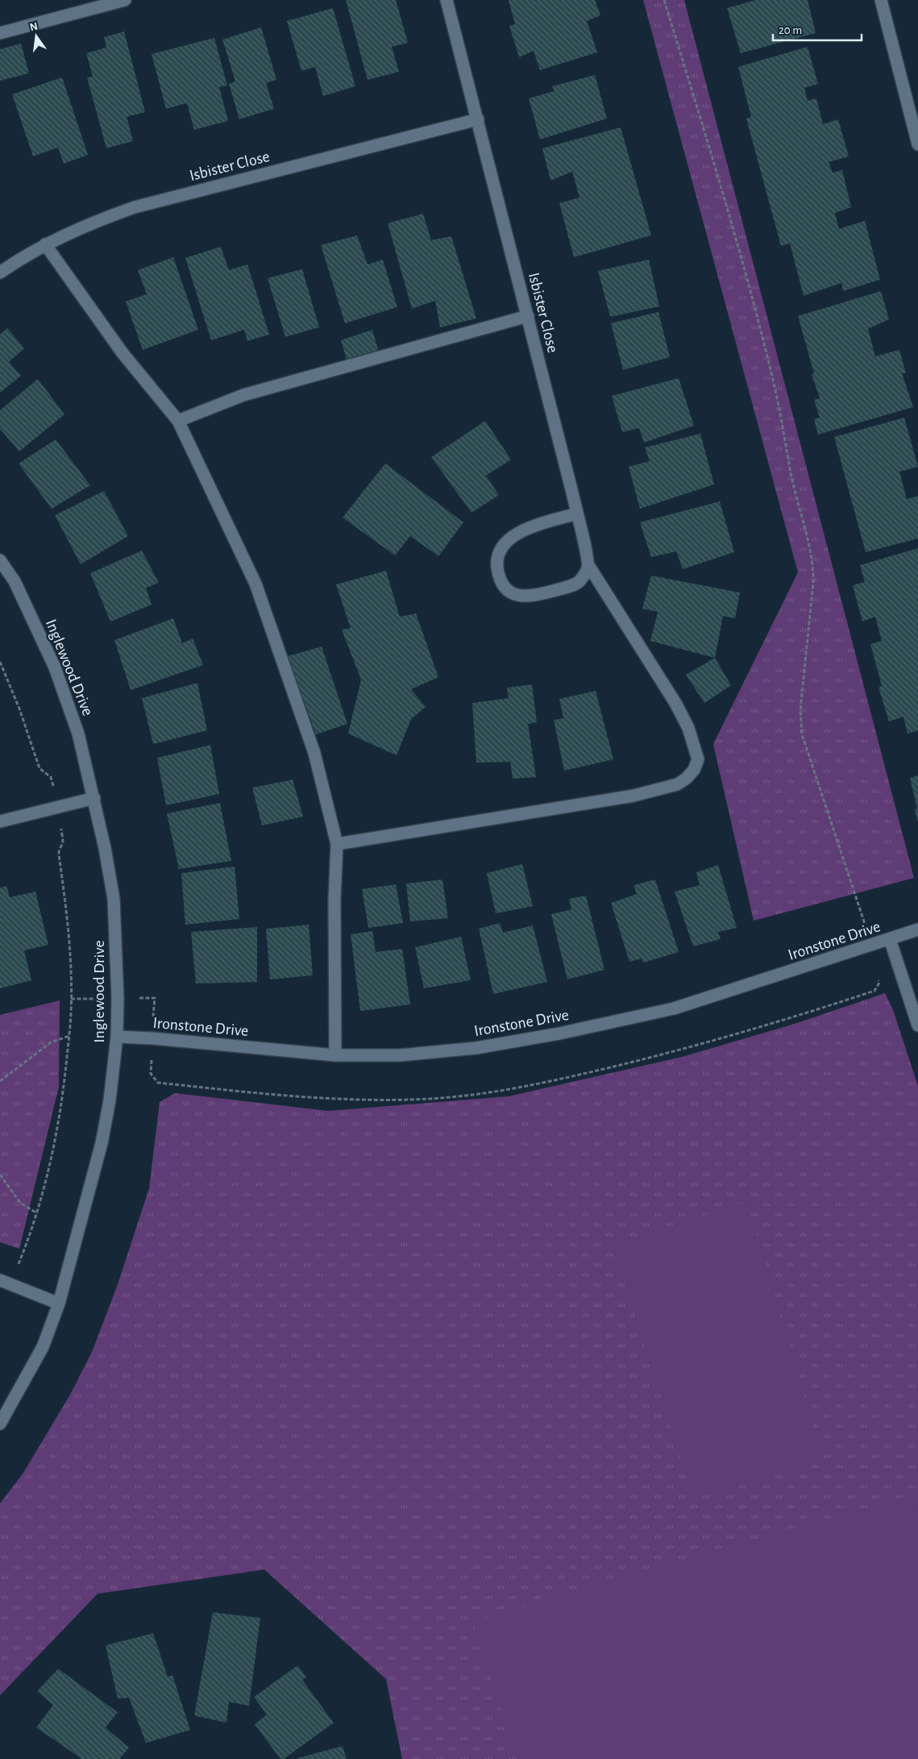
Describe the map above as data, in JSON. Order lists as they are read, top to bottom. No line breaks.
{"streets":{"street":["Isbister Close","Inglewood Drive","Ironstone Drive"]},"crossings":[["Inglewood Drive","Ironstone Drive"]],"scale_bar":"20 m","north":"top"}
